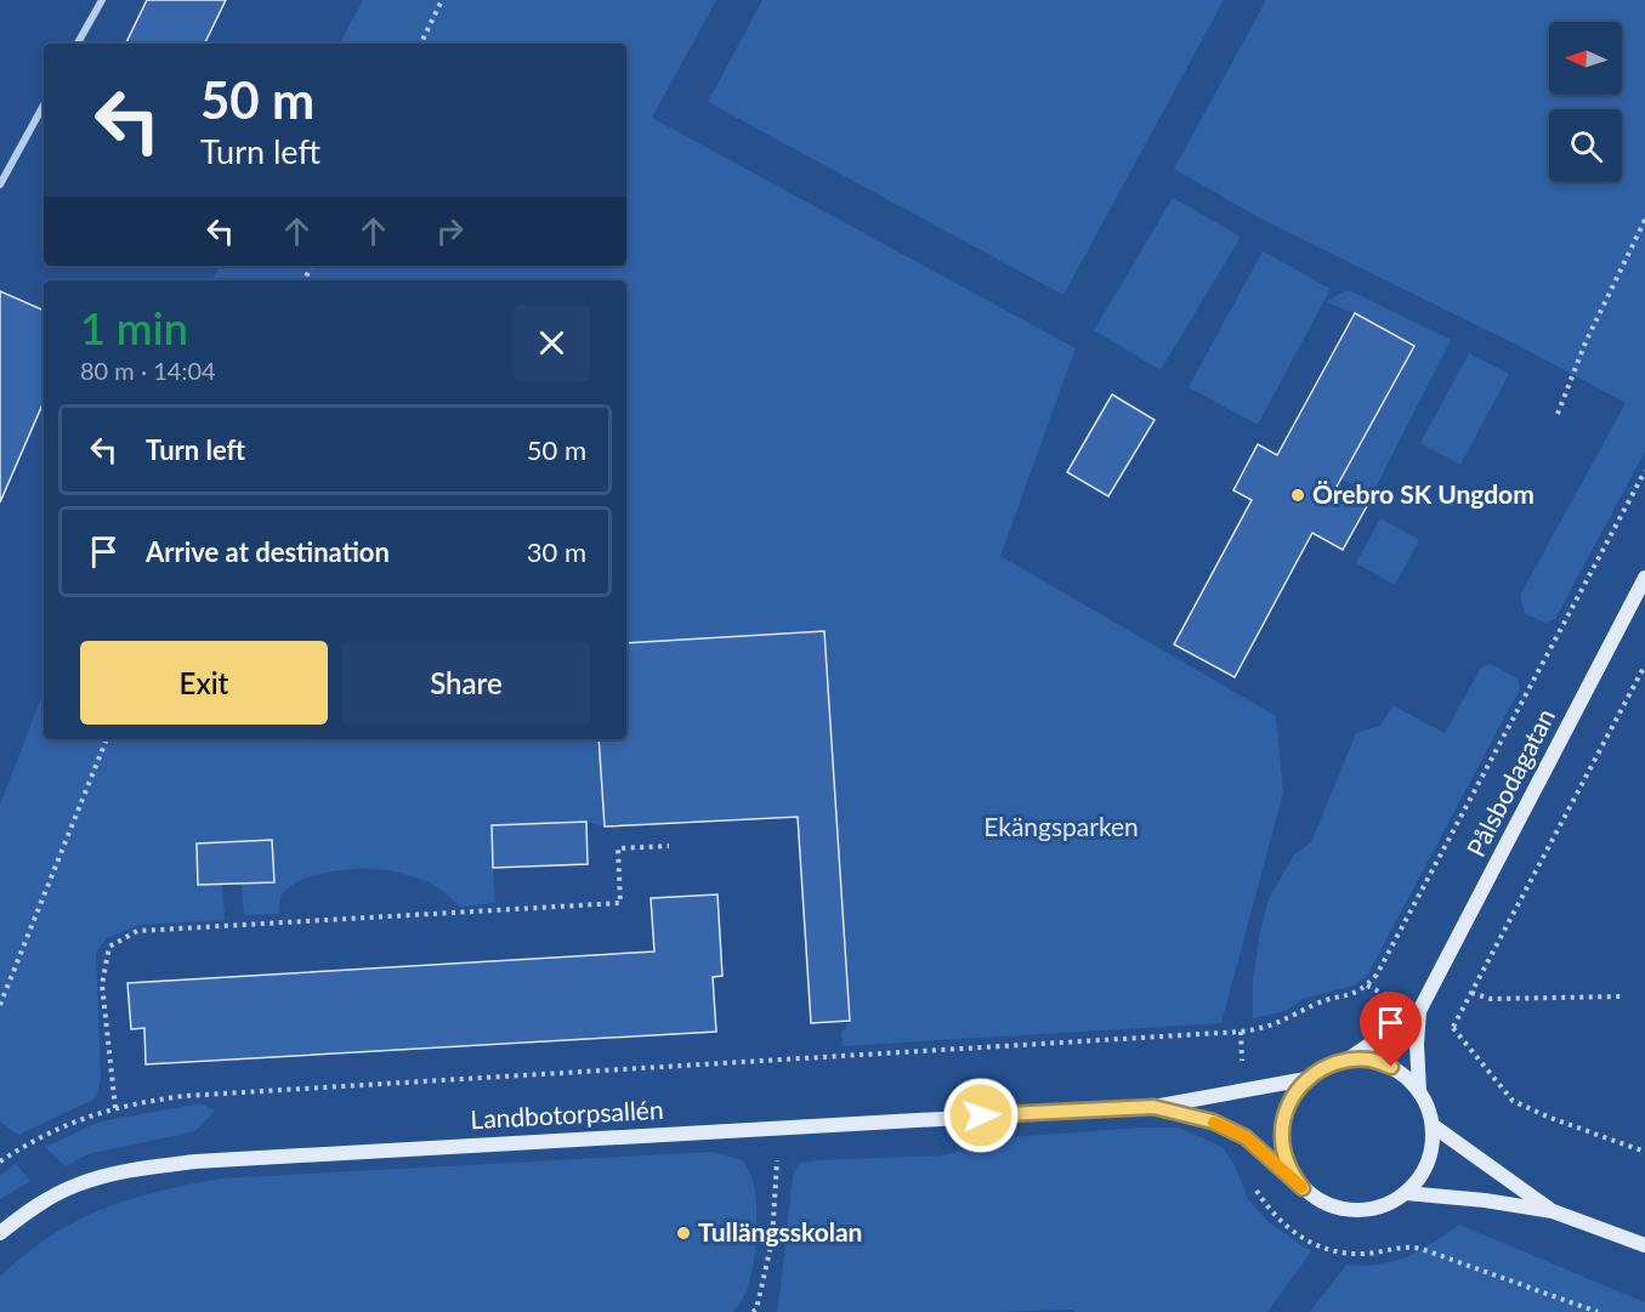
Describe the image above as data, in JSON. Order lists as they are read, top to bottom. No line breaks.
{"streets":{"street":["Pålsbodagatan","Landbotorpsallén"]},"crossings":[["Pålsbodagatan","Landbotorpsallén"]],"parks":["Ekängsparken"],"places":["Örebro SK Ungdom","Tullängsskolan"],"north":"left","page":{"turn":["50 m","Turn left"],"heading":["1 min","80 m · 14:04"],"list":[{"name":"Turn left","value":"50 m"},{"name":"Arrive at destination","value":"30 m"}],"buttons":["Exit","Share"]}}
